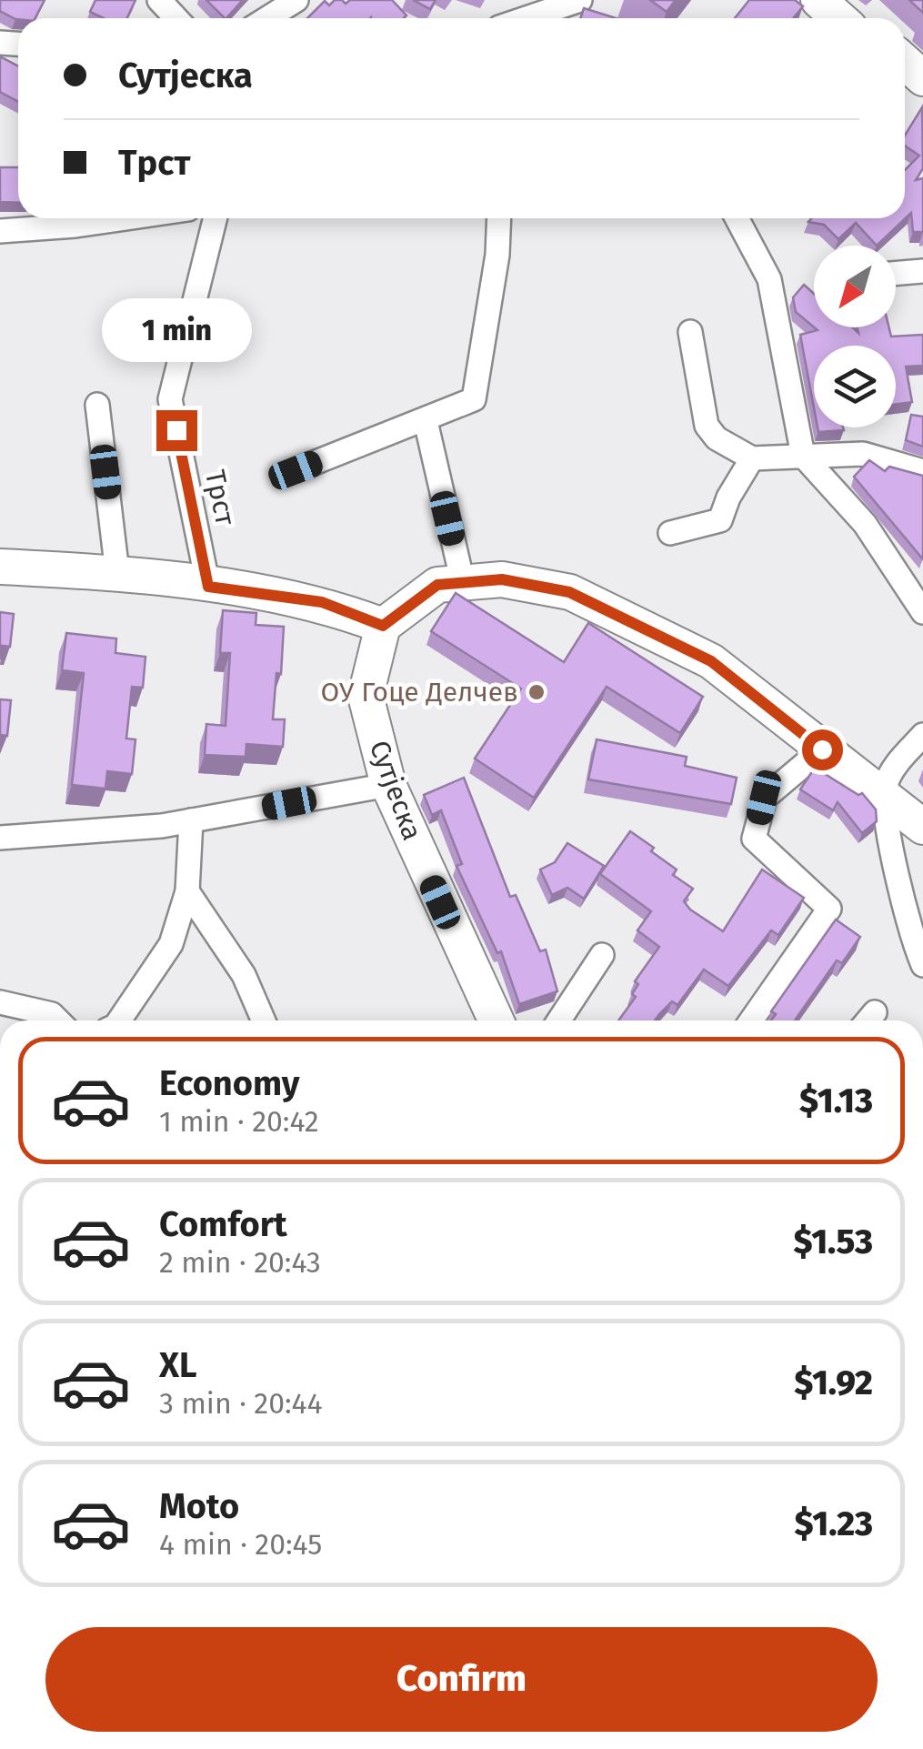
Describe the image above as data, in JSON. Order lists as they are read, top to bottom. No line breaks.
{"streets":{"street":["Трст","Сутјеска"]},"places":["ОУ Гоце Делчев"],"north":"bottom left","page":{"banner":["Сутјеска","Трст"],"bubble":"1 min","list":[{"name":"Economy","note":"1 min · 20:42","value":"$1.13"},{"name":"Comfort","note":"2 min · 20:43","value":"$1.53"},{"name":"XL","note":"3 min · 20:44","value":"$1.92"},{"name":"Moto","note":"4 min · 20:45","value":"$1.23"}],"buttons":"Confirm"}}
